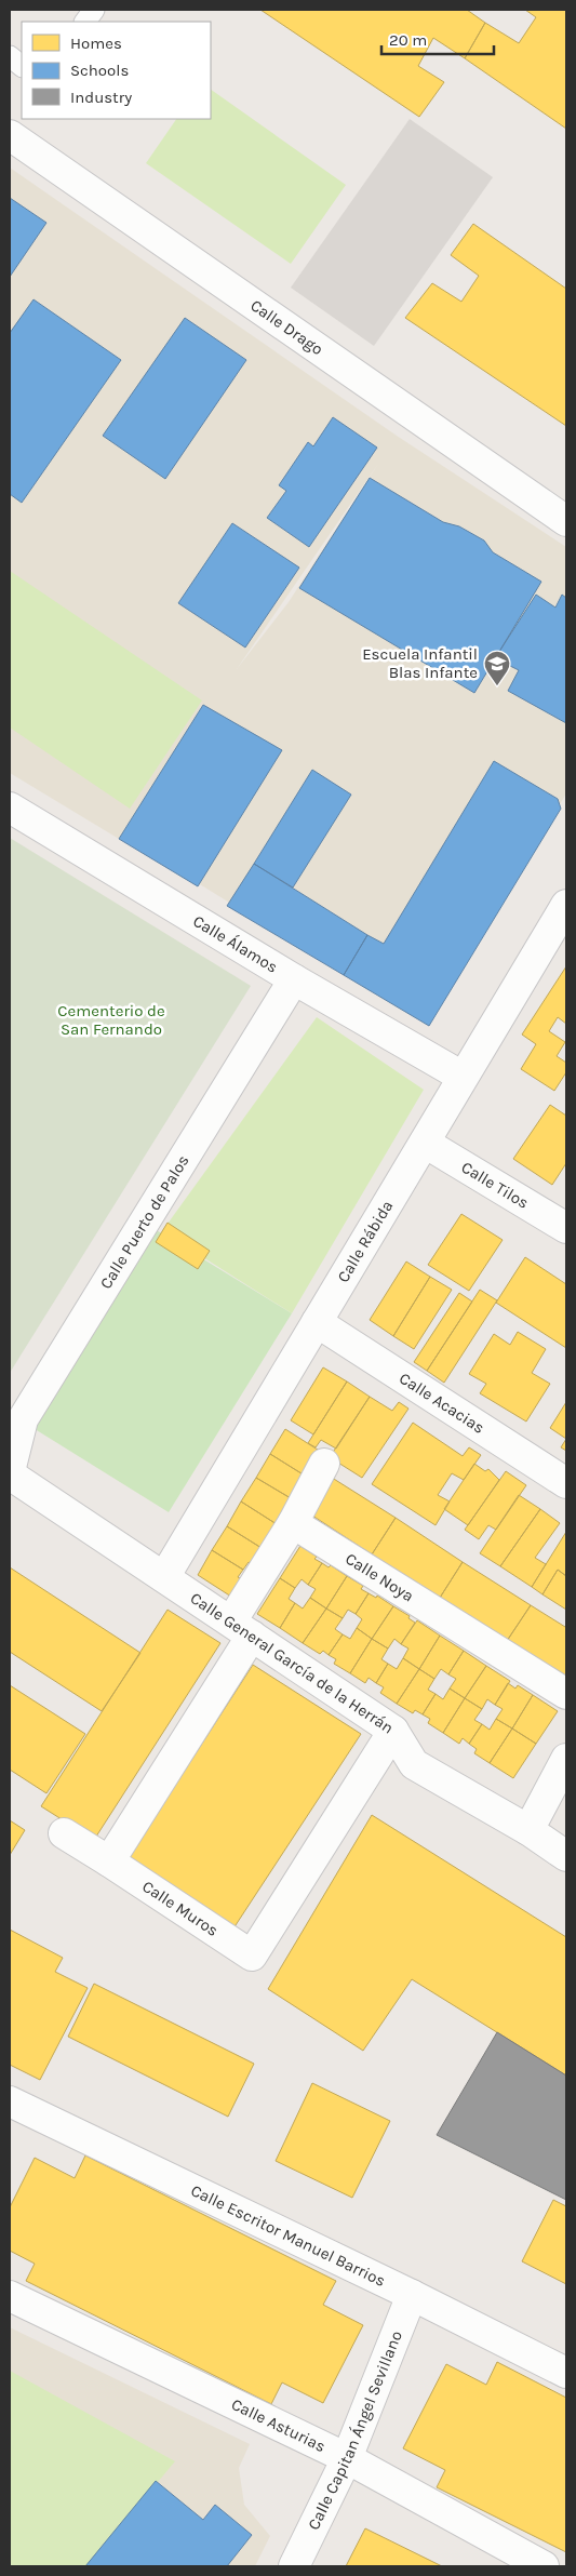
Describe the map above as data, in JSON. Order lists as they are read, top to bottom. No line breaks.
{"streets":{"street":["Calle Drago","Calle Álamos","Calle Tilos","Calle Puerto de Palos","Calle Rábida","Calle Acacias","Calle Noya","Calle General García de la Herrán","Calle Muros","Calle Escritor Manuel Barrios","Calle Asturias","Calle Capitan Ángel Sevillano"]},"crossings":[["Calle Álamos","Calle Puerto de Palos"],["Calle Álamos","Calle Rábida"],["Calle Tilos","Calle Rábida"],["Calle Puerto de Palos","Calle General García de la Herrán"],["Calle Rábida","Calle Acacias"],["Calle Rábida","Calle General García de la Herrán"],["Calle General García de la Herrán","Calle Muros"],["Calle Escritor Manuel Barrios","Calle Capitan Ángel Sevillano"],["Calle Asturias","Calle Capitan Ángel Sevillano"]],"parks":["Cementerio de San Fernando"],"places":{"school or university":["Escuela Infantil Blas Infante"]},"legend":["Homes","Schools","Industry"],"scale_bar":"20 m"}
